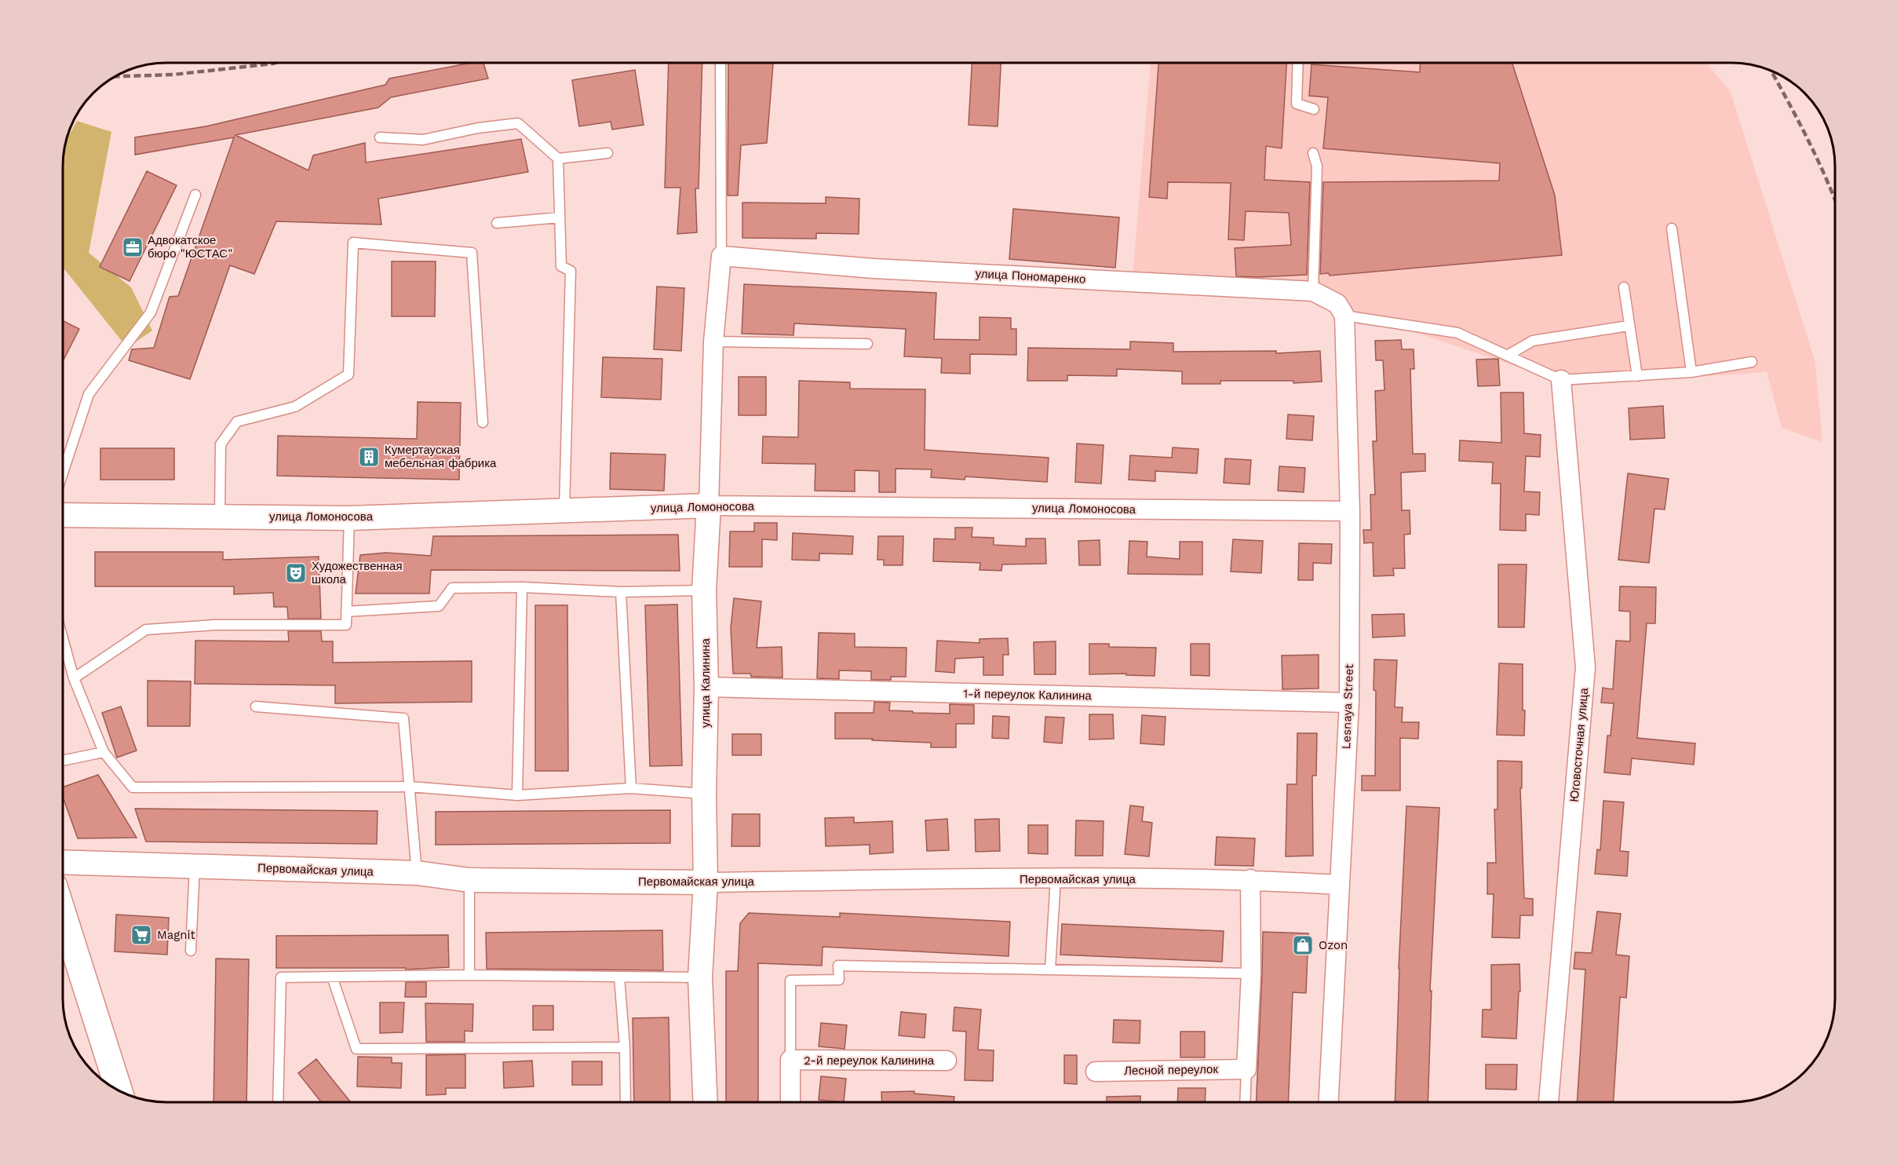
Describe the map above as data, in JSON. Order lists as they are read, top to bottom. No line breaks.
{"streets":{"street":["улица Пономаренко","улица Ломоносова","улица Калинина","1-й переулок Калинина","Lesnaya Street","Юговосточная улица","Первомайская улица","2-й переулок Калинина","Лесной переулок"]},"crossings":[["улица Пономаренко","улица Калинина"],["улица Пономаренко","Lesnaya Street"],["улица Ломоносова","улица Калинина"],["улица Ломоносова","Lesnaya Street"],["улица Калинина","1-й переулок Калинина"],["улица Калинина","Первомайская улица"],["1-й переулок Калинина","Lesnaya Street"],["Lesnaya Street","Первомайская улица"]],"places":{"office":["Адвокатское бюро \"ЮСТАС\""],"building":["Кумертауская мебельная фабрика"],"theatre":["Художественная школа"],"supermarket":["Magnit"],"shop":["Ozon"]}}
